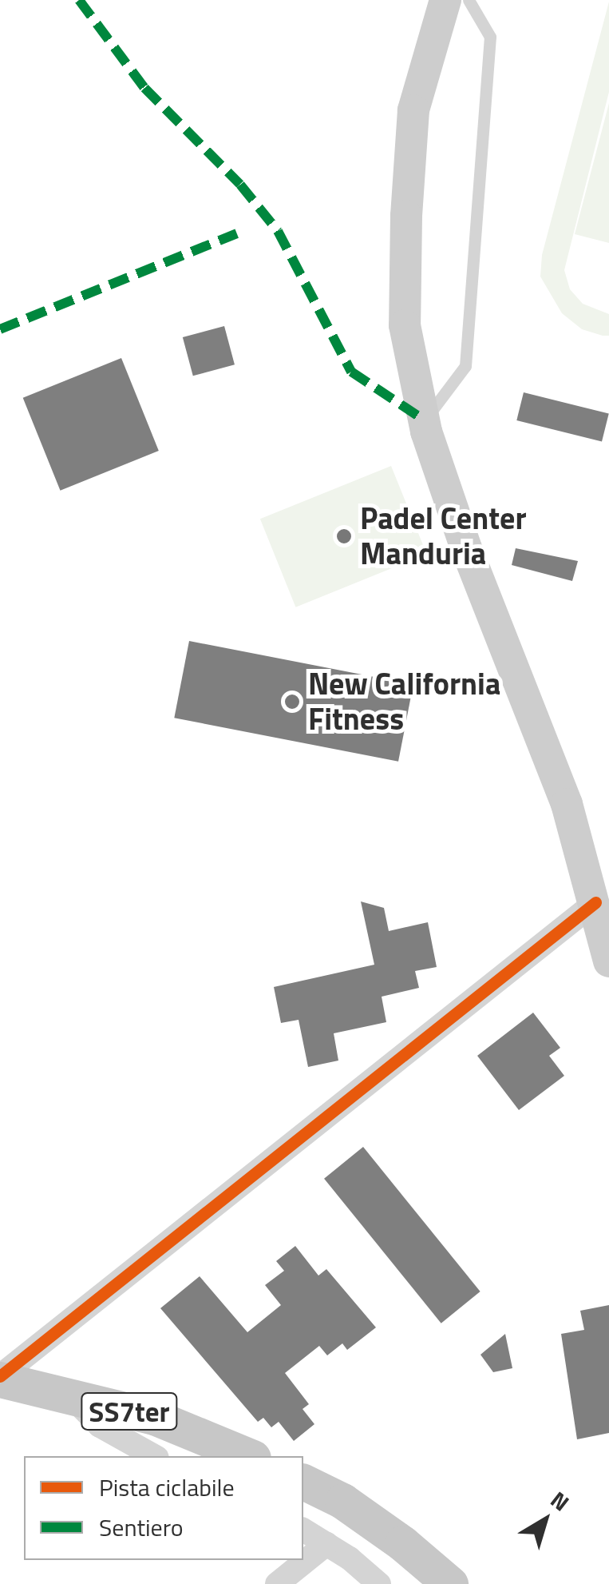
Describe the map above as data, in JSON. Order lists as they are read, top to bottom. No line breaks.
{"streets":{"main road":["SS7ter"]},"places":["Padel Center Manduria","New California Fitness"],"legend":["Pista ciclabile","Sentiero"],"north":"top right"}
